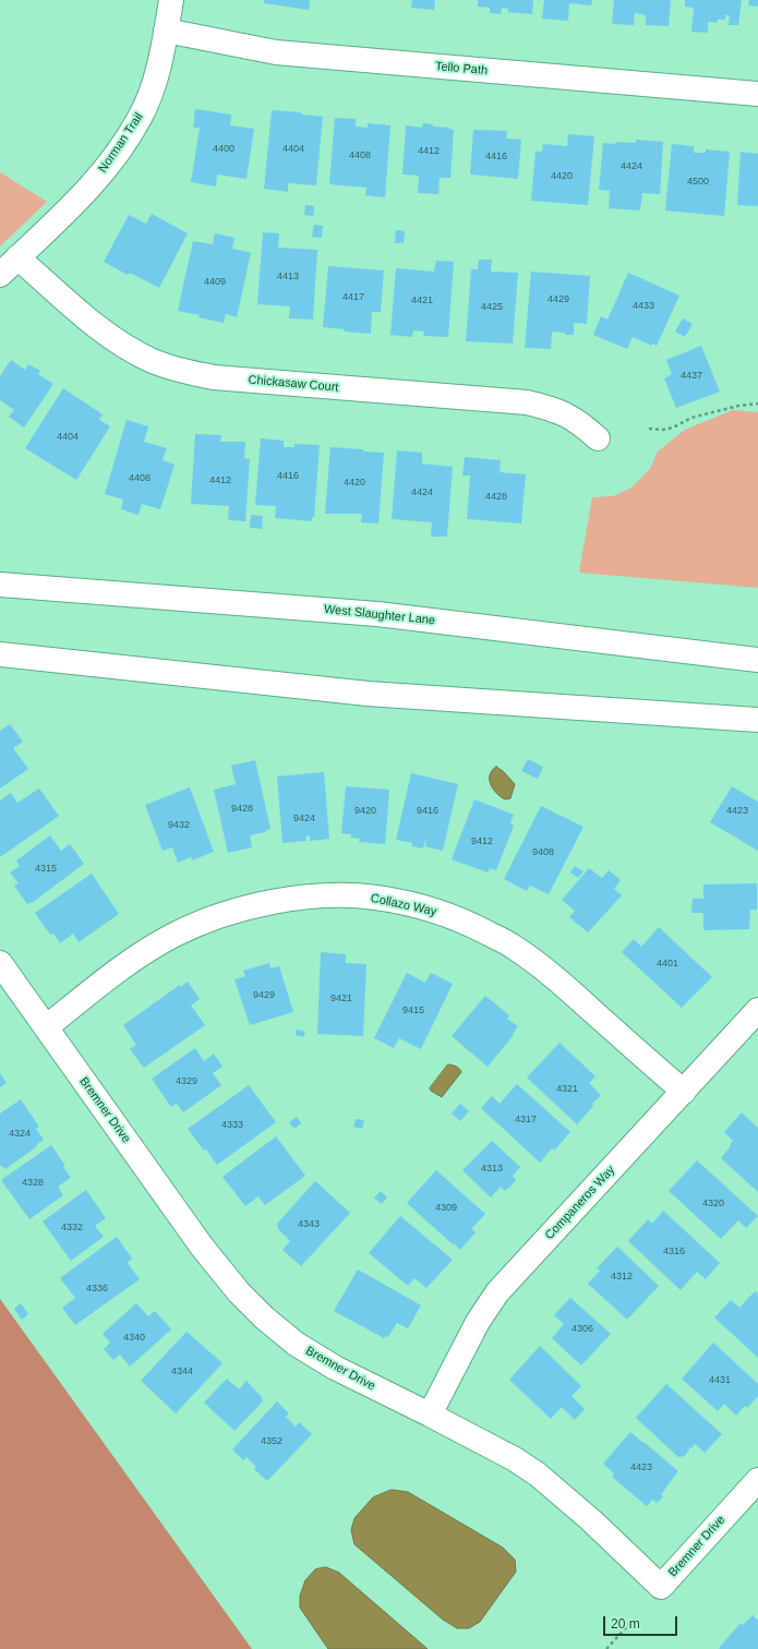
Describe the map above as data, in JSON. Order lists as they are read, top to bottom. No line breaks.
{"streets":{"street":["Tello Path","Norman Trail","Chickasaw Court","West Slaughter Lane","Collazo Way","Bremner Drive","Companeros Way"]},"crossings":[["Tello Path","Norman Trail"],["Norman Trail","Chickasaw Court"],["Collazo Way","Bremner Drive"],["Collazo Way","Companeros Way"],["Bremner Drive","Companeros Way"]],"house_numbers":["4400","4404","4412","4408","4416","4424","4420","4500","4413","4409","4417","4429","4421","4433","4425","4437","4404","4416","4408","4412","4420","4424","4428","9428","9420","9416","4423","9424","9432","9412","9408","4315","4401","9429","9421","9415","4329","4321","4317","4333","4324","4313","4328","4320","4309","4343","4332","4316","4312","4336","4306","4340","4344","4431","4352","4423"],"scale_bar":"20 m"}
